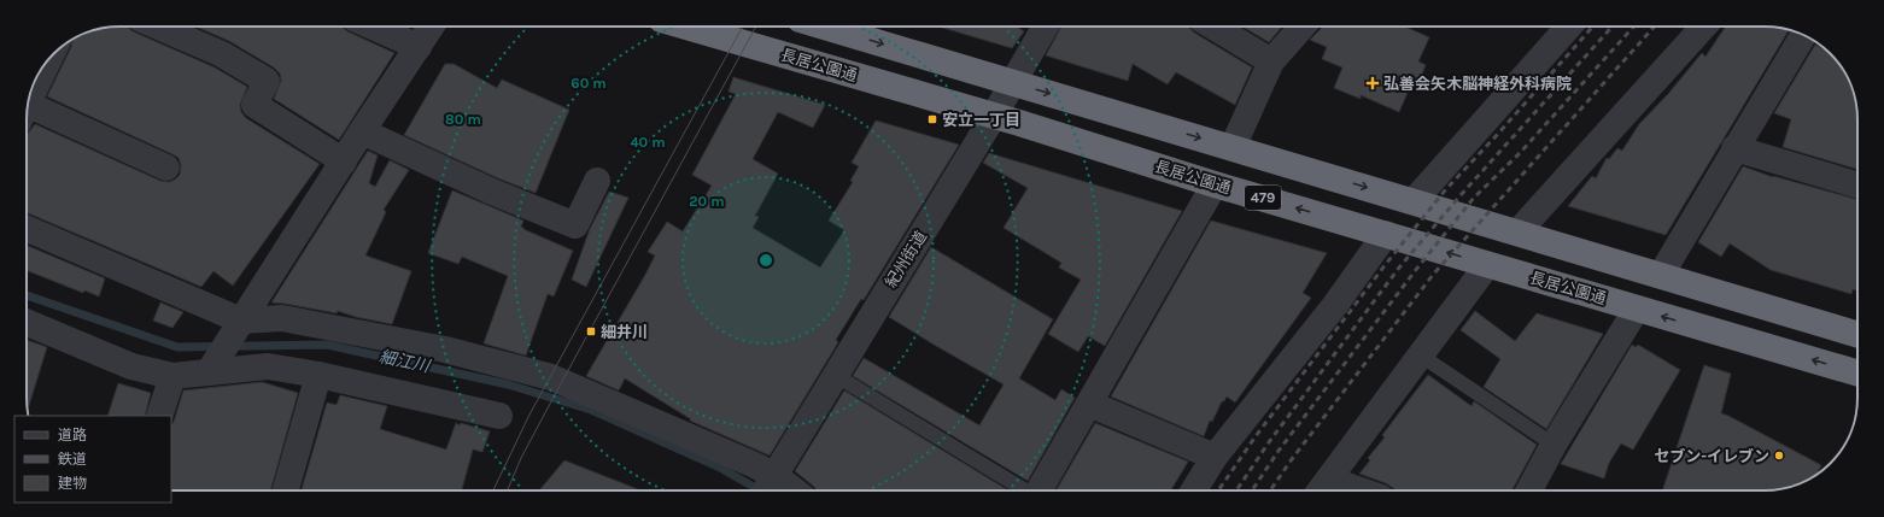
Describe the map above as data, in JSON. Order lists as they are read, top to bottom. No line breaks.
{"streets":{"highway":["長居公園通","479"],"street":["紀州街道"]},"crossings":[["長居公園通","紀州街道"],["479","紀州街道"]],"water":["細江川"],"places":{"health":["弘善会矢木脳神経外科病院"],"transit":["安立一丁目","細井川"],"other":["セブン-イレブン"]},"legend":["道路","鉄道","建物"],"rings":["60 m","80 m","40 m","20 m"]}
